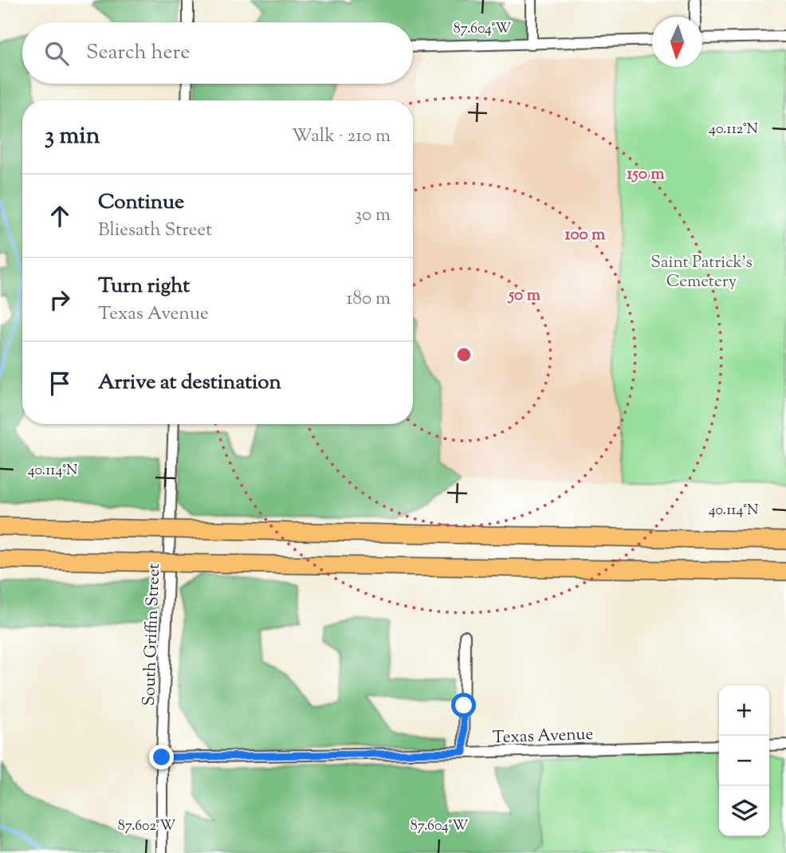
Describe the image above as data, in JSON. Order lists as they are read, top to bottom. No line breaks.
{"streets":{"street":["South Griffin Street","Texas Avenue"]},"crossings":[["South Griffin Street","Texas Avenue"]],"parks":["Saint Patrick's Cemetery"],"north":"bottom","page":{"search":"Search here","heading":["3 min","Walk · 210 m"],"list":[["Continue","Bliesath Street","30 m"],["Turn right","Texas Avenue","180 m"],"Arrive at destination"],"map_buttons":["+","−"]},"coordinates":["87.604°W","40.112°N","40.114°N","87.602°W"],"rings":["150 m","100 m","50 m"]}
